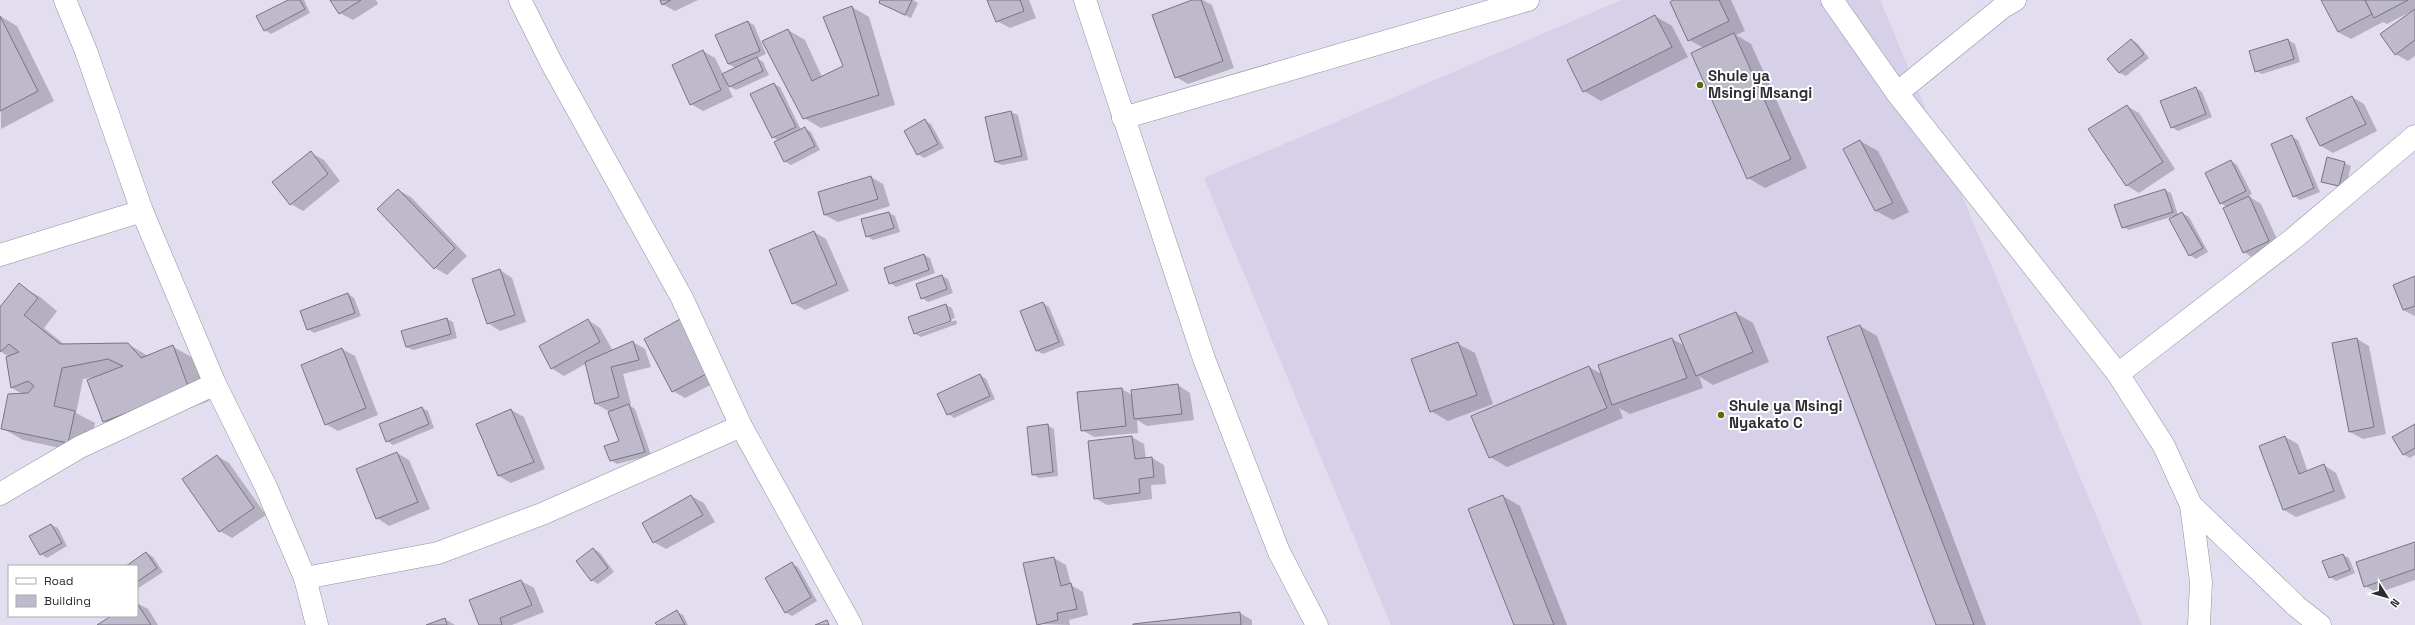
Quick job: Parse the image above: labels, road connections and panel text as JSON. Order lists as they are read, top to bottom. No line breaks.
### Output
{"places":["Shule ya Msingi Msangi","Shule ya Msingi Nyakato C"],"legend":["Road","Building"],"north":"bottom right"}
